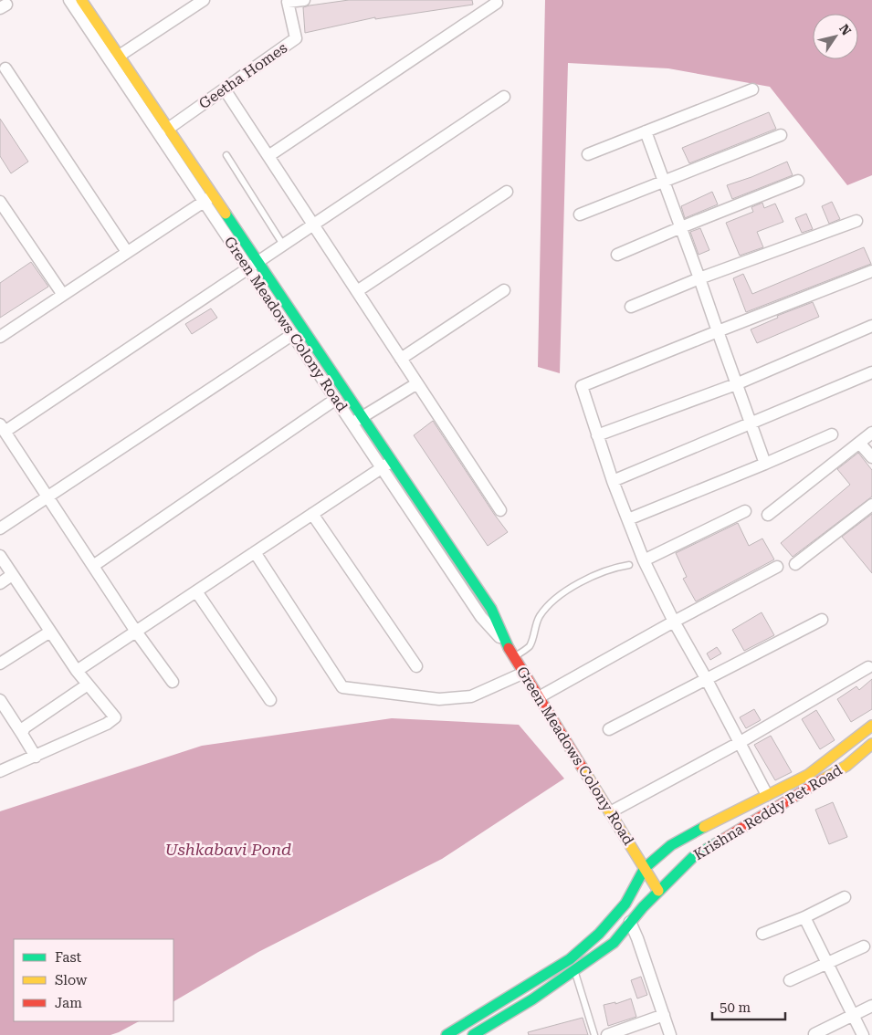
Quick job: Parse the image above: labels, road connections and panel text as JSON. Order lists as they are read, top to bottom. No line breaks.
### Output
{"streets":{"main road":["Green Meadows Colony Road","Krishna Reddy Pet Road"],"street":["Geetha Homes"]},"crossings":[["Geetha Homes","Green Meadows Colony Road"],["Green Meadows Colony Road","Krishna Reddy Pet Road"]],"water":["Ushkabavi Pond"],"legend":["Fast","Slow","Jam"],"scale_bar":"50 m","north":"top right"}
